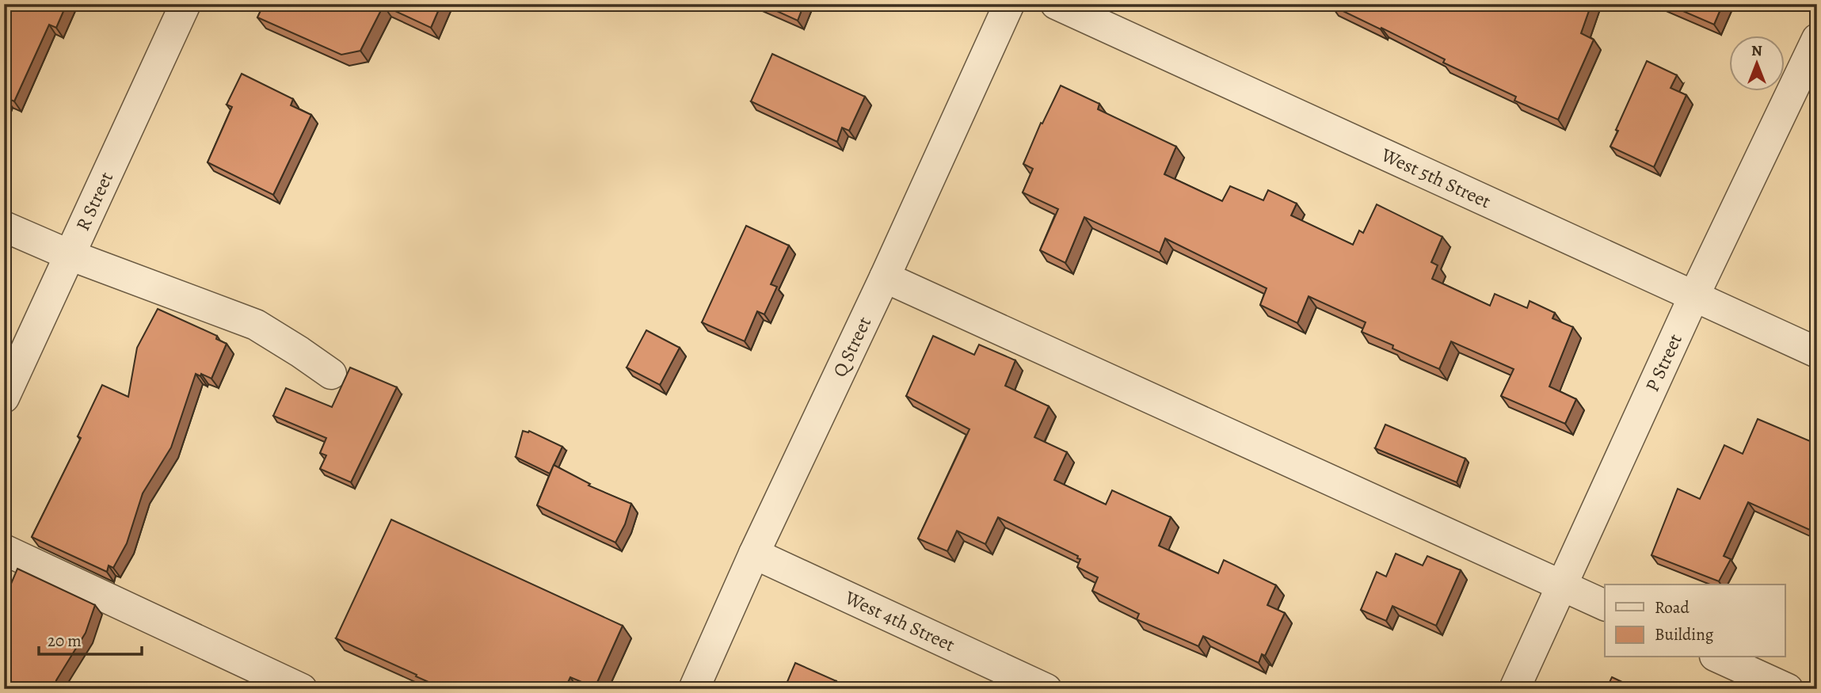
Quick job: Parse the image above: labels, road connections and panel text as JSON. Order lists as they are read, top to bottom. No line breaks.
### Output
{"streets":{"street":["West 5th Street","R Street","Q Street","P Street","West 4th Street"]},"crossings":[["West 5th Street","P Street"],["Q Street","West 4th Street"]],"legend":["Road","Building"],"scale_bar":"20 m","north":"top"}
